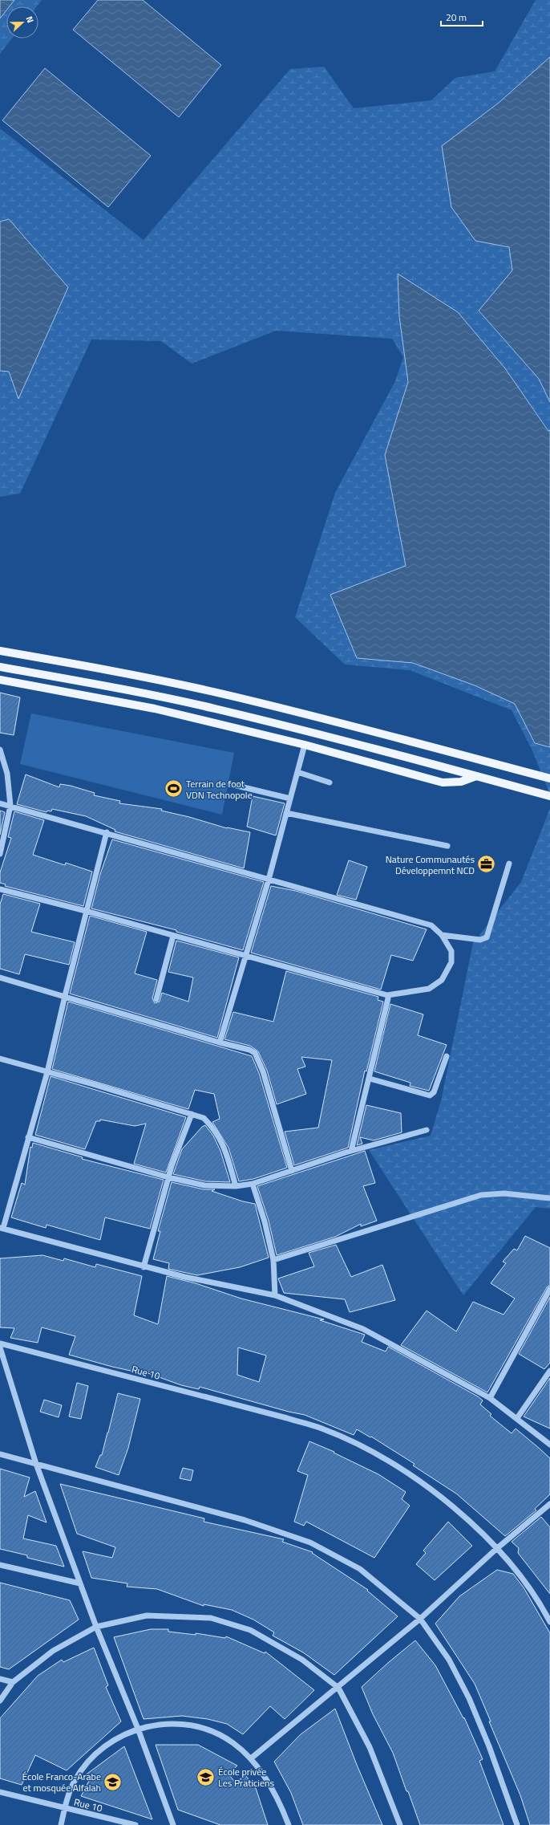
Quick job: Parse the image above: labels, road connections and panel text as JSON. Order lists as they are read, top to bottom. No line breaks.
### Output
{"streets":{"street":["Rue 10"]},"places":{"sports":["Terrain de foot VDN Technopole"],"office":["Nature Communautés Développemnt NCD"],"school or university":["École privée Les Praticiens","École Franco-Arabe et mosquée Alfalah"]},"scale_bar":"20 m","north":"right"}
